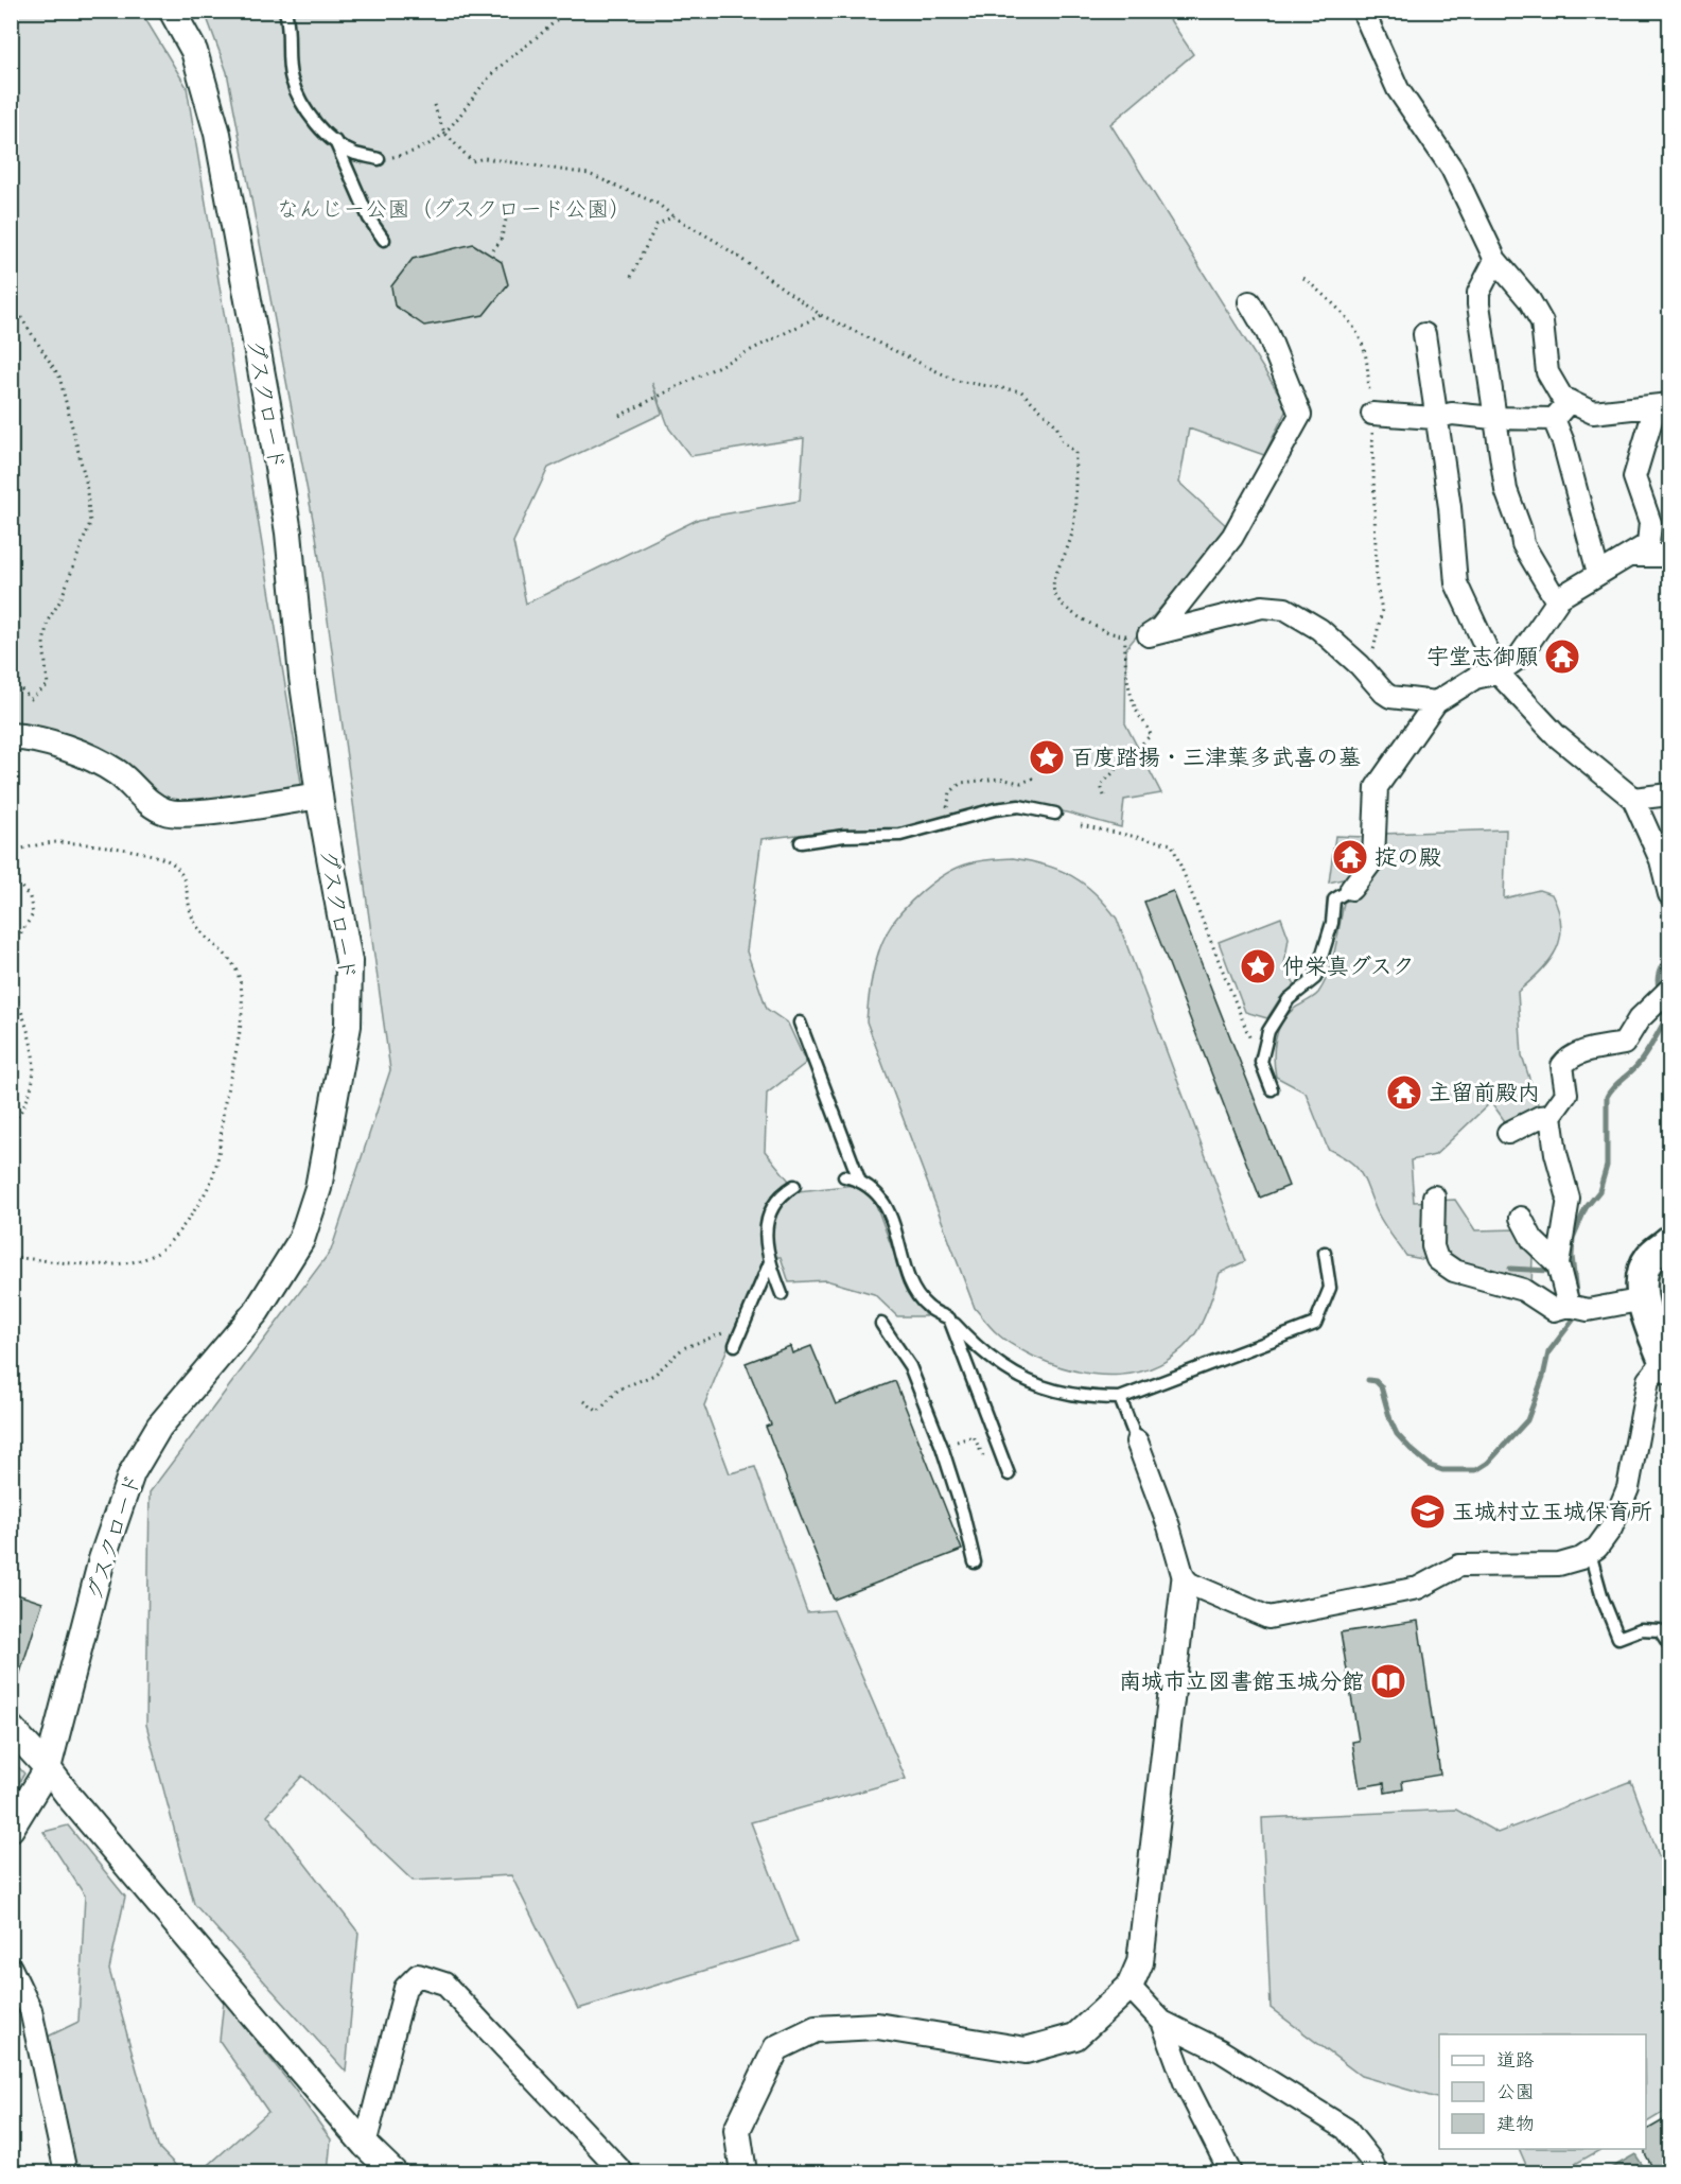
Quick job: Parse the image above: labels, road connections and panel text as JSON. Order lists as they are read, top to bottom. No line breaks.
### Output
{"streets":{"street":["グスクロード"]},"parks":["なんじー公園（グスクロード公園）"],"places":{"temple":["宇堂志御願","掟の殿","主留前殿内"],"place":["百度踏揚・三津葉多武喜の墓","仲栄真グスク"],"school or university":["玉城村立玉城保育所"],"library":["南城市立図書館玉城分館"]},"legend":["道路","公園","建物"]}
